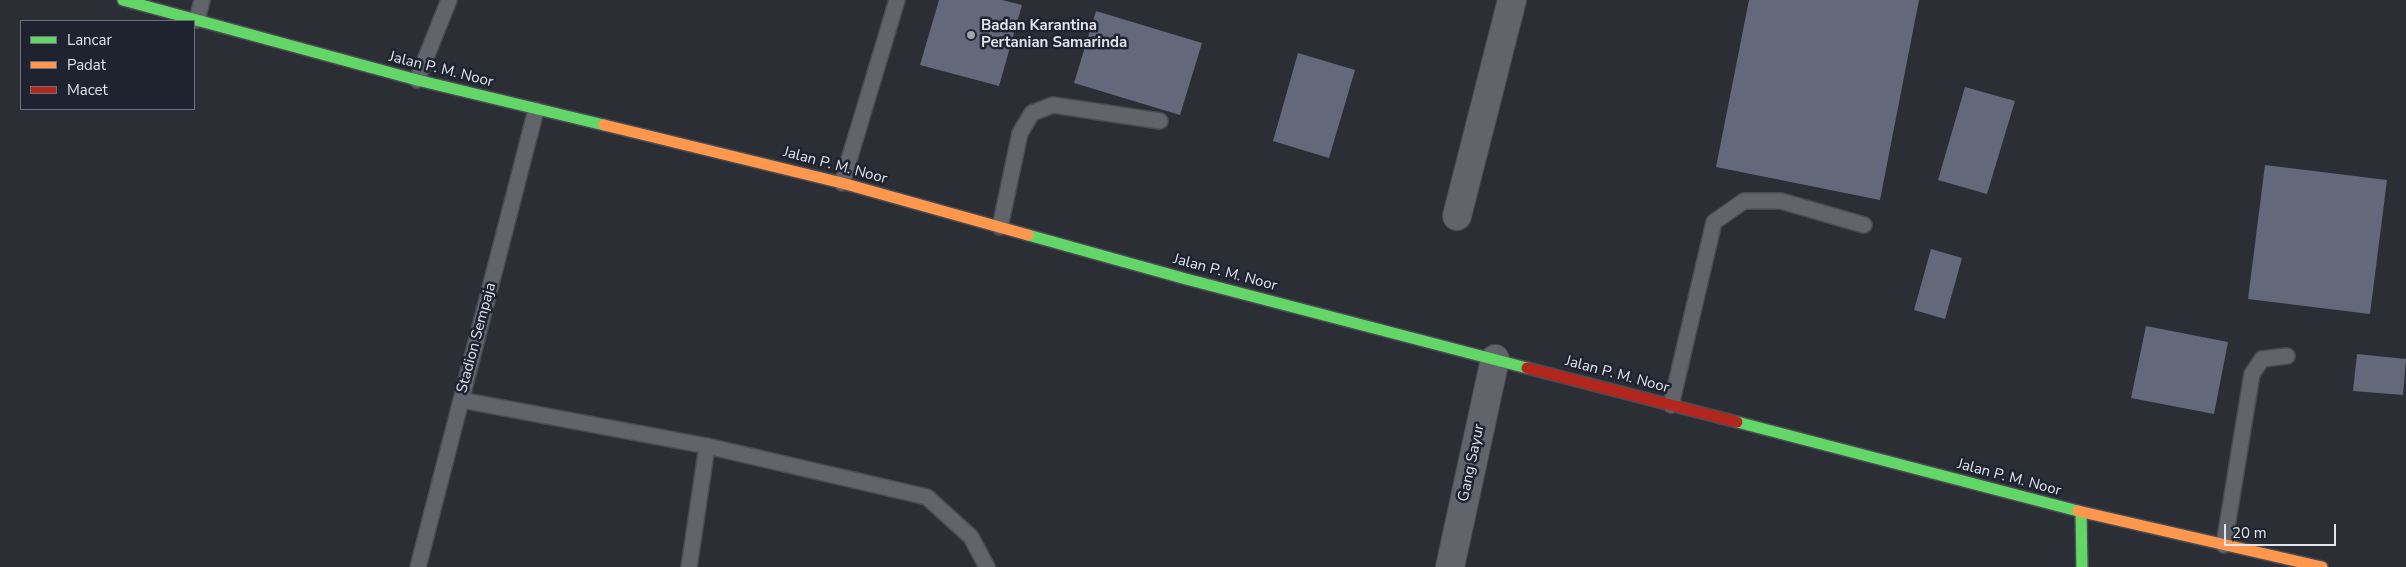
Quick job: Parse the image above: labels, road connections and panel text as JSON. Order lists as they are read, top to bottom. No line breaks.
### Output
{"streets":{"main road":["Jalan P. M. Noor"],"street":["Gang Sayur"],"lane":["Stadion Sempaja"]},"crossings":[["Jalan P. M. Noor","Stadion Sempaja"],["Jalan P. M. Noor","Gang Sayur"]],"places":["Badan Karantina Pertanian Samarinda"],"legend":["Lancar","Padat","Macet"],"scale_bar":"20 m"}
